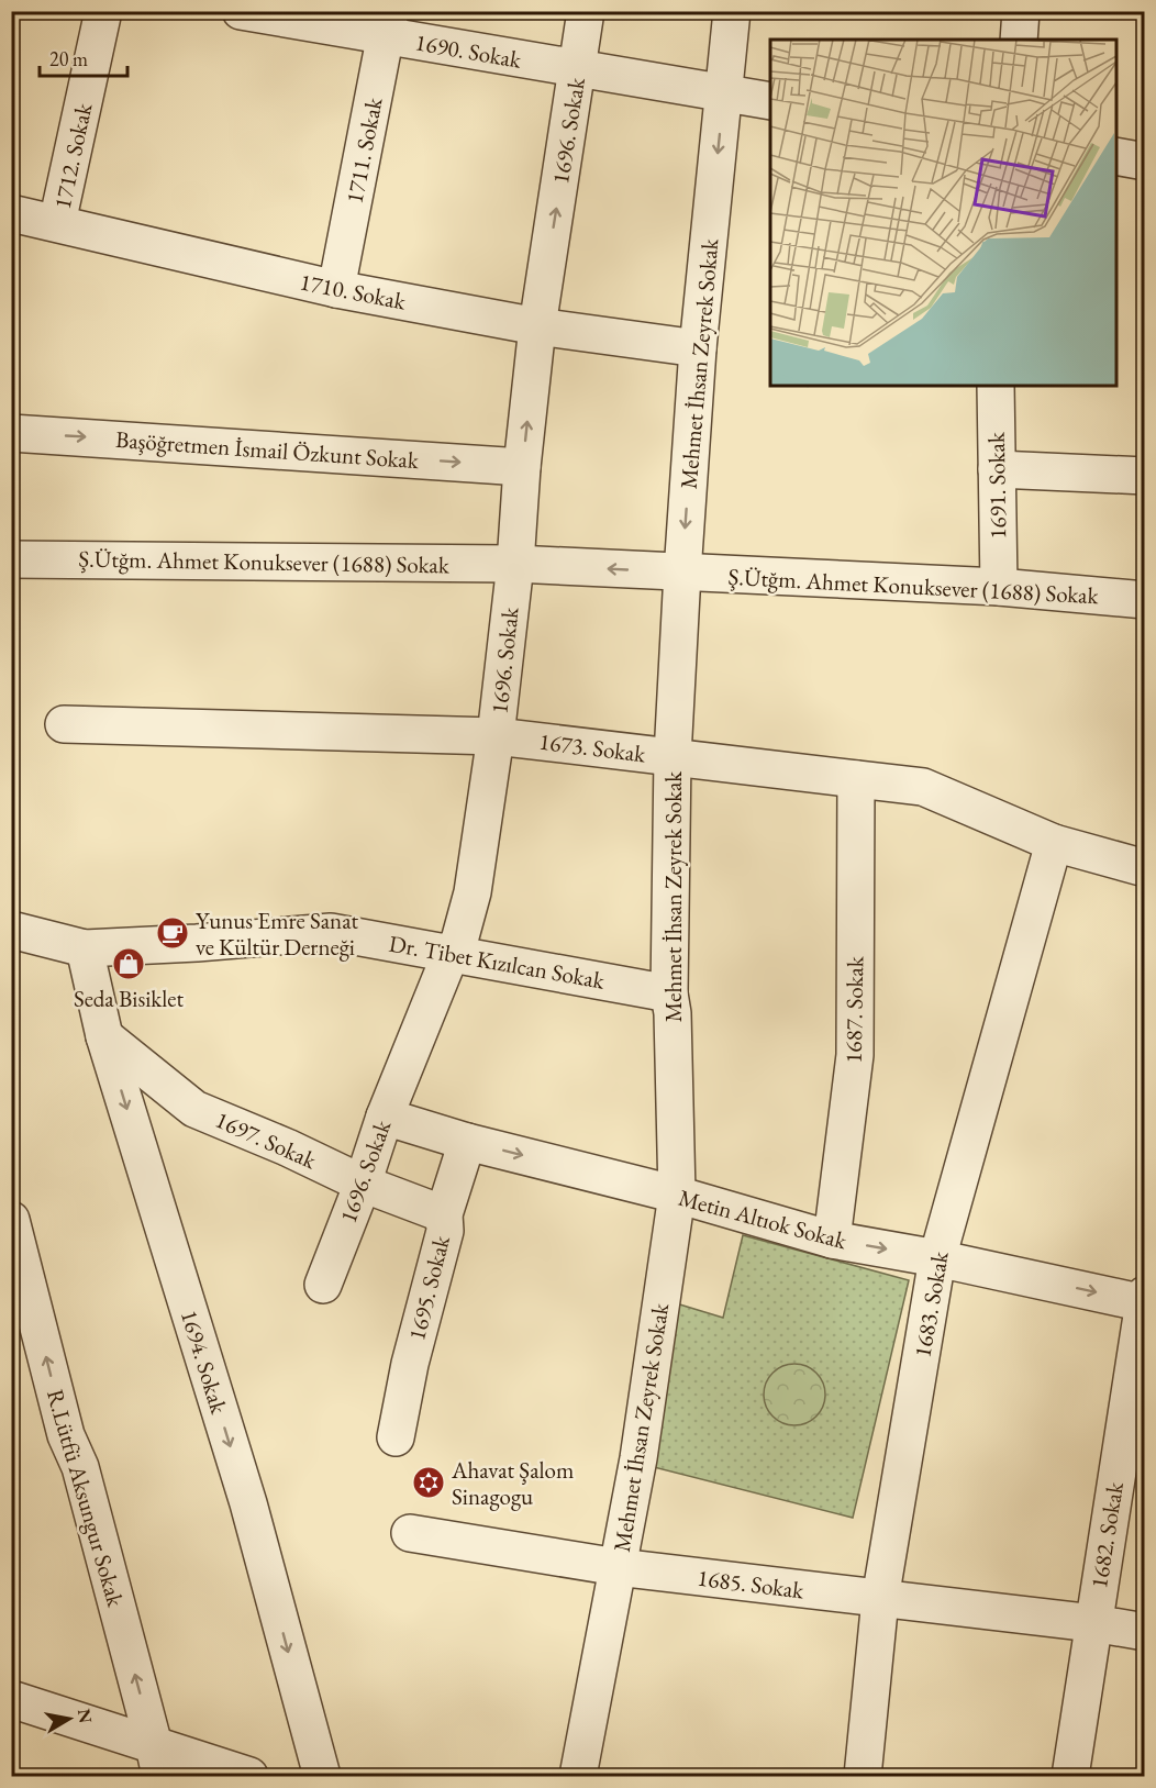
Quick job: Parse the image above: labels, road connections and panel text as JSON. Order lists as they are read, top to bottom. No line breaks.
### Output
{"streets":{"street":["1690. Sokak","1696. Sokak","1711. Sokak","1712. Sokak","1710. Sokak","Mehmet İhsan Zeyrek Sokak","Başöğretmen İsmail Özkunt Sokak","1691. Sokak","Ş.Ütğm. Ahmet Konuksever (1688) Sokak","1673. Sokak","Dr. Tibet Kızılcan Sokak","1687. Sokak","1697. Sokak","Metin Altıok Sokak","1695. Sokak","1683. Sokak","1694. Sokak","R.Lütfü Aksungur Sokak","1682. Sokak","1685. Sokak"]},"crossings":[["1690. Sokak","1696. Sokak"],["1690. Sokak","1711. Sokak"],["1690. Sokak","Mehmet İhsan Zeyrek Sokak"],["1696. Sokak","1710. Sokak"],["1696. Sokak","Başöğretmen İsmail Özkunt Sokak"],["1696. Sokak","Ş.Ütğm. Ahmet Konuksever (1688) Sokak"],["1696. Sokak","1673. Sokak"],["1696. Sokak","Dr. Tibet Kızılcan Sokak"],["1696. Sokak","1697. Sokak"],["1696. Sokak","Metin Altıok Sokak"],["1711. Sokak","1710. Sokak"],["1712. Sokak","1710. Sokak"],["1710. Sokak","Mehmet İhsan Zeyrek Sokak"],["Mehmet İhsan Zeyrek Sokak","Ş.Ütğm. Ahmet Konuksever (1688) Sokak"],["Mehmet İhsan Zeyrek Sokak","1673. Sokak"],["Mehmet İhsan Zeyrek Sokak","Dr. Tibet Kızılcan Sokak"],["Mehmet İhsan Zeyrek Sokak","Metin Altıok Sokak"],["Mehmet İhsan Zeyrek Sokak","1685. Sokak"],["1691. Sokak","Ş.Ütğm. Ahmet Konuksever (1688) Sokak"],["1673. Sokak","1687. Sokak"],["1673. Sokak","1683. Sokak"],["Dr. Tibet Kızılcan Sokak","1694. Sokak"],["1687. Sokak","Metin Altıok Sokak"],["1697. Sokak","1695. Sokak"],["1697. Sokak","1694. Sokak"],["Metin Altıok Sokak","1695. Sokak"],["Metin Altıok Sokak","1683. Sokak"],["Metin Altıok Sokak","1682. Sokak"],["1683. Sokak","1685. Sokak"],["1682. Sokak","1685. Sokak"]],"one_way":["Başöğretmen İsmail Özkunt Sokak","Metin Altıok Sokak","1694. Sokak","R.Lütfü Aksungur Sokak"],"places":{"cafe":["Yunus Emre Sanat ve Kültür Derneği"],"shop":["Seda Bisiklet"],"synagogue":["Ahavat Şalom Sinagogu"]},"scale_bar":"20 m","north":"right"}
